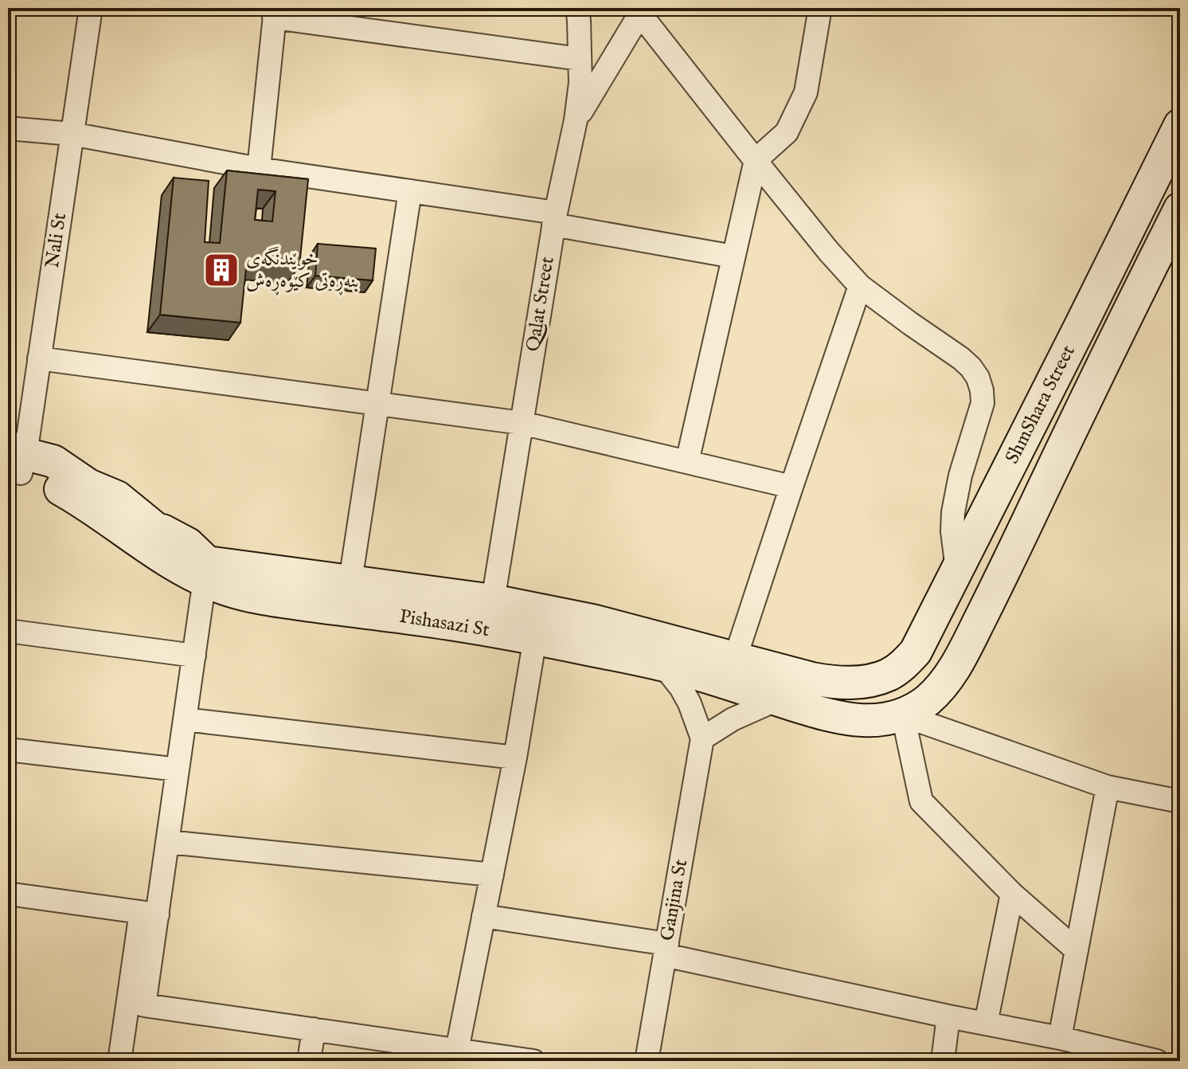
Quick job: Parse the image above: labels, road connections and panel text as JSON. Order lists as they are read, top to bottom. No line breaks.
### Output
{"streets":{"main road":["ShmShara Street","Pishasazi St"],"street":["Nali St","Qalat Street","Ganjina St"]},"crossings":[["Nali St","Pishasazi St"],["Qalat Street","Pishasazi St"],["ShmShara Street","Pishasazi St"],["Pishasazi St","Ganjina St"]],"places":{"building":["خوێندنگەی بنەڕەتی کێوەڕەش"]}}
